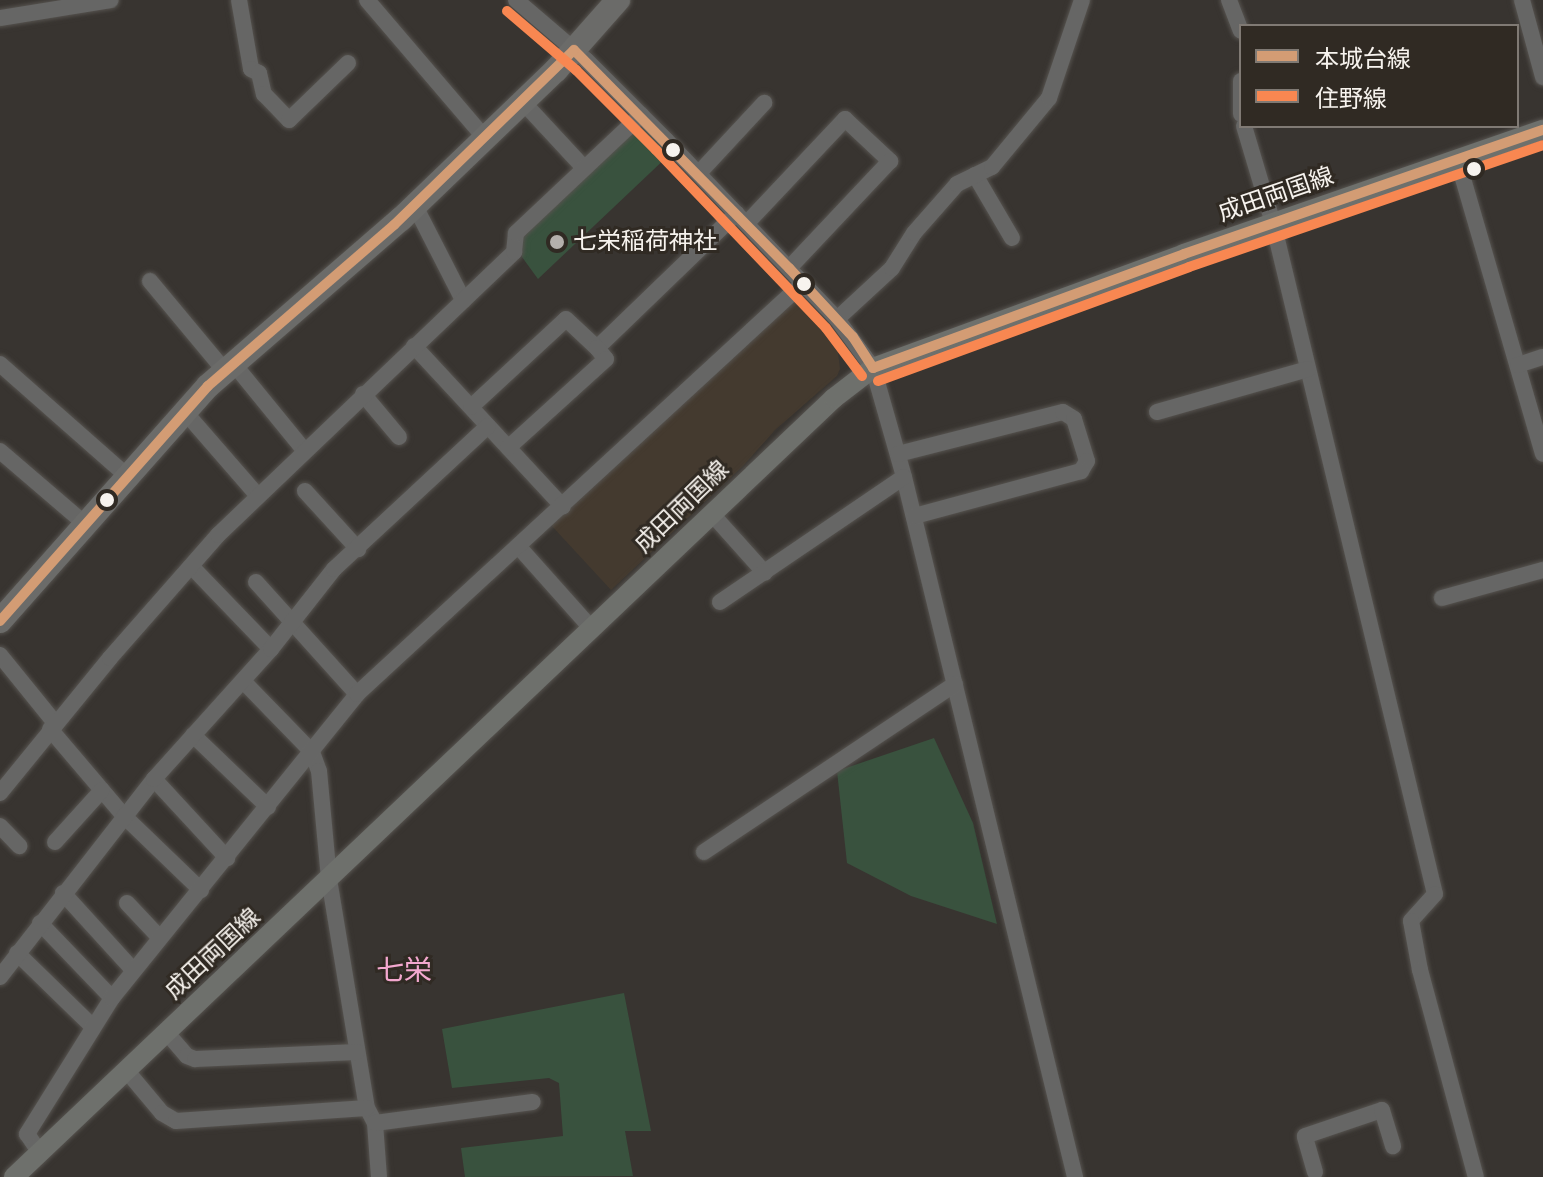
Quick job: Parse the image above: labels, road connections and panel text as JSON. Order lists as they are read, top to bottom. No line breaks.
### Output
{"streets":{"main road":["成田両国線"]},"districts":["七栄"],"places":["七栄稲荷神社"],"lines":["transit line 住野線","transit line 本城台線"],"legend":["本城台線","住野線"]}
